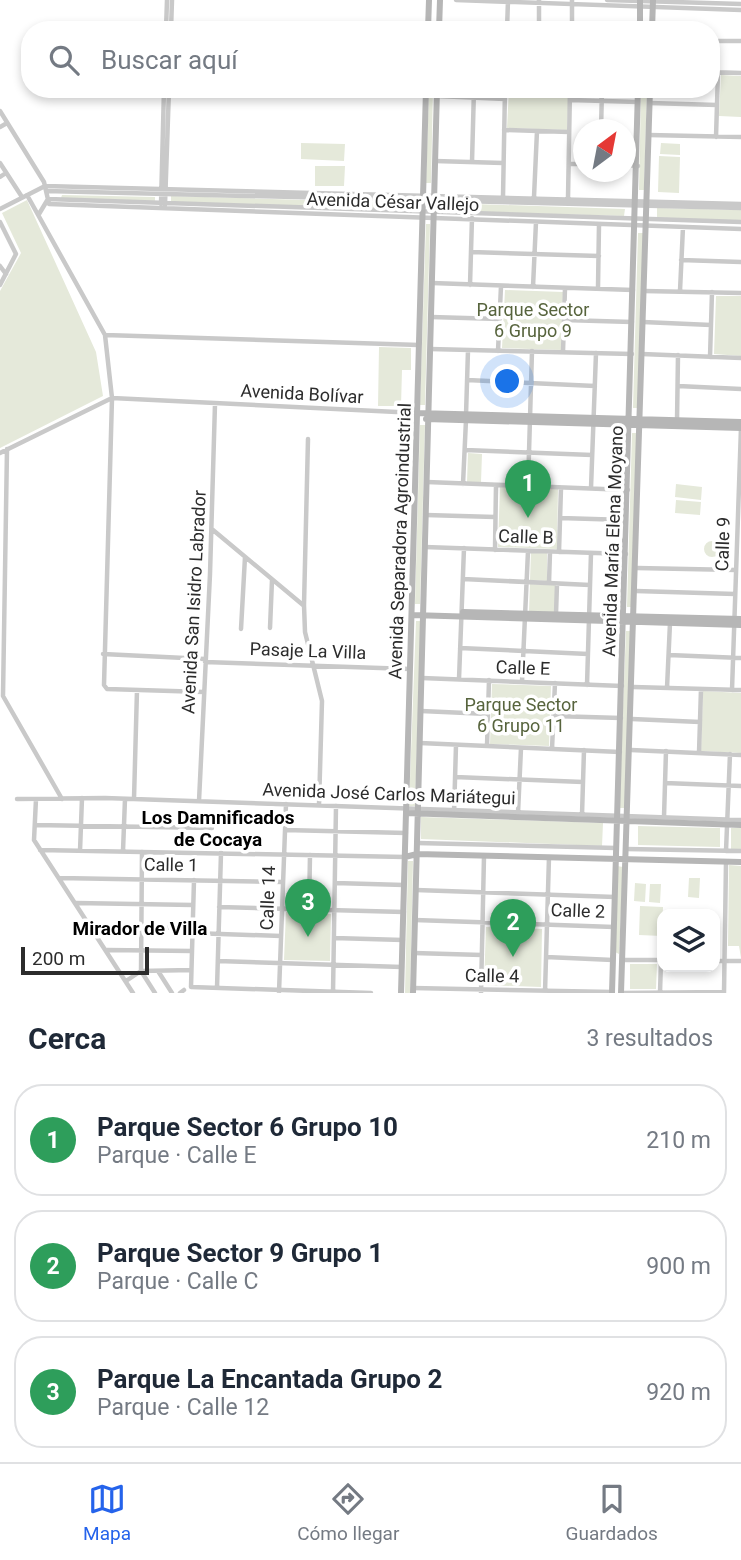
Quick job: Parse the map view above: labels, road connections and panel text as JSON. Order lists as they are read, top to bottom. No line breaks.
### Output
{"streets":{"street":["Avenida César Vallejo","Avenida Bolívar","Calle B","Avenida Separadora Agroindustrial","Avenida María Elena Moyano","Calle 9","Avenida San Isidro Labrador","Pasaje La Villa","Calle E","Avenida José Carlos Mariátegui","Calle 1","Calle 14","Calle 2","Calle 4"]},"crossings":[["Avenida César Vallejo","Avenida Separadora Agroindustrial"],["Avenida César Vallejo","Avenida María Elena Moyano"],["Avenida Bolívar","Avenida Separadora Agroindustrial"],["Avenida Bolívar","Avenida María Elena Moyano"],["Avenida Bolívar","Calle 9"],["Avenida Bolívar","Avenida San Isidro Labrador"],["Calle B","Avenida Separadora Agroindustrial"],["Calle B","Avenida María Elena Moyano"],["Avenida Separadora Agroindustrial","Pasaje La Villa"],["Avenida Separadora Agroindustrial","Calle E"],["Avenida Separadora Agroindustrial","Avenida José Carlos Mariátegui"],["Avenida Separadora Agroindustrial","Calle 2"],["Avenida Separadora Agroindustrial","Calle 4"],["Avenida María Elena Moyano","Calle E"],["Avenida María Elena Moyano","Avenida José Carlos Mariátegui"],["Avenida María Elena Moyano","Calle 2"],["Avenida María Elena Moyano","Calle 4"],["Avenida San Isidro Labrador","Pasaje La Villa"],["Avenida San Isidro Labrador","Avenida José Carlos Mariátegui"],["Avenida José Carlos Mariátegui","Calle 14"],["Calle 1","Calle 14"]],"districts":["Los Damnificados de Cocaya","Mirador de Villa"],"parks":["Parque Sector 6 Grupo 9","Parque Sector 6 Grupo 11"],"scale_bar":"200 m","north":"top right","page":{"search":"Buscar aquí","pins":["1","3","2"],"scale":"200 m","heading":["Cerca","3 resultados"],"list":[{"mark":"1","name":"Parque Sector 6 Grupo 10","note":"Parque · Calle E","value":"210 m"},{"mark":"2","name":"Parque Sector 9 Grupo 1","note":"Parque · Calle C","value":"900 m"},{"mark":"3","name":"Parque La Encantada Grupo 2","note":"Parque · Calle 12","value":"920 m"}],"nav":["Mapa","Cómo llegar","Guardados"]}}
